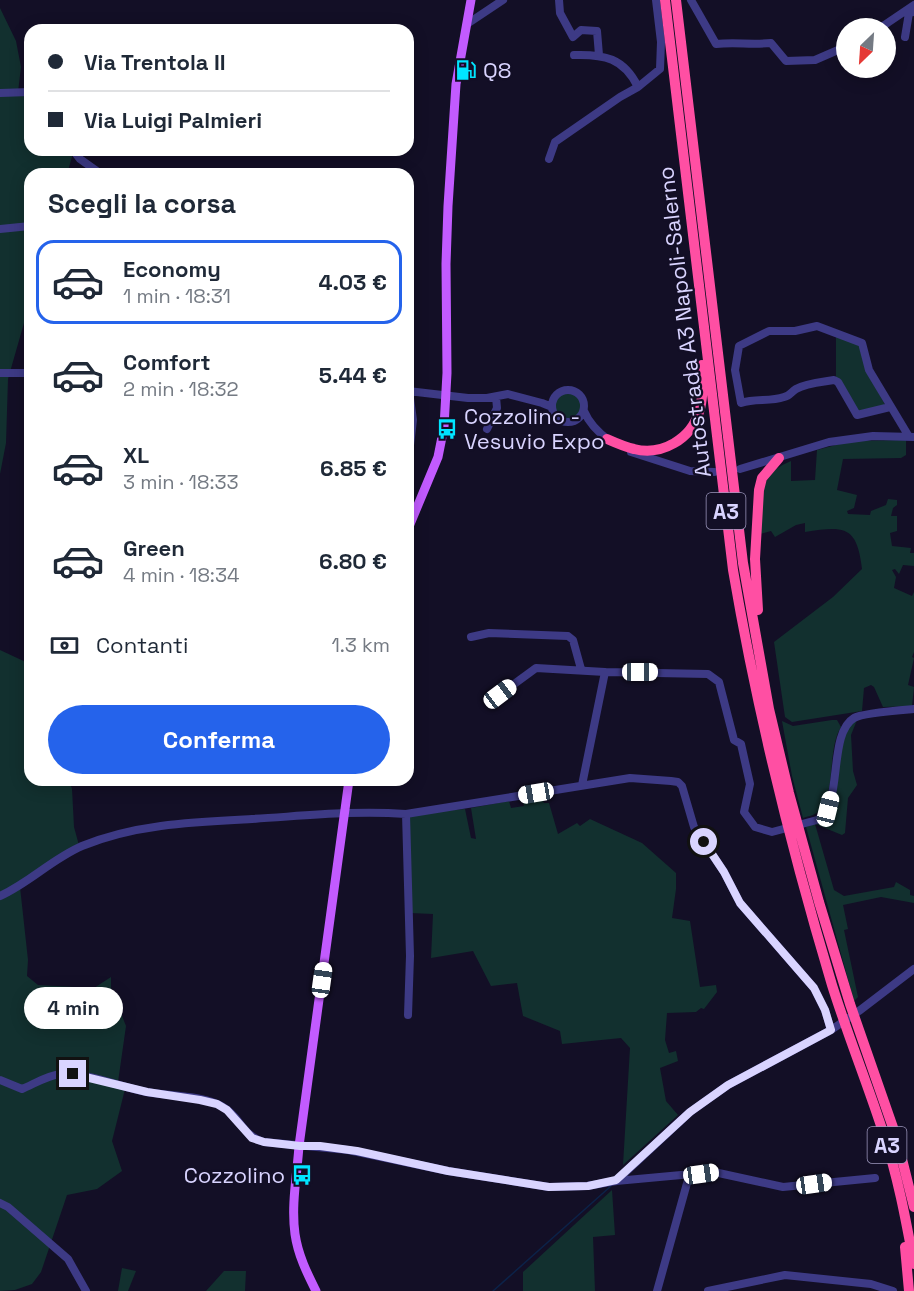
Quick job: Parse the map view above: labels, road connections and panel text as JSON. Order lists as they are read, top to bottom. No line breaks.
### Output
{"streets":{"highway":["Autostrada A3 Napoli-Salerno","A3"]},"places":{"fuel station":["Q8"],"bus stop":["Cozzolino - Vesuvio Expo","Cozzolino"]},"north":"bottom left","page":{"banner":["Via Trentola II","Via Luigi Palmieri"],"heading":"Scegli la corsa","list":[{"name":"Economy","note":"1 min · 18:31","value":"4.03 €"},{"name":"Comfort","note":"2 min · 18:32","value":"5.44 €"},{"name":"XL","note":"3 min · 18:33","value":"6.85 €"},{"name":"Green","note":"4 min · 18:34","value":"6.80 €"}],"pay":["Contanti","1.3 km"],"buttons":"Conferma","bubble":"4 min"}}
